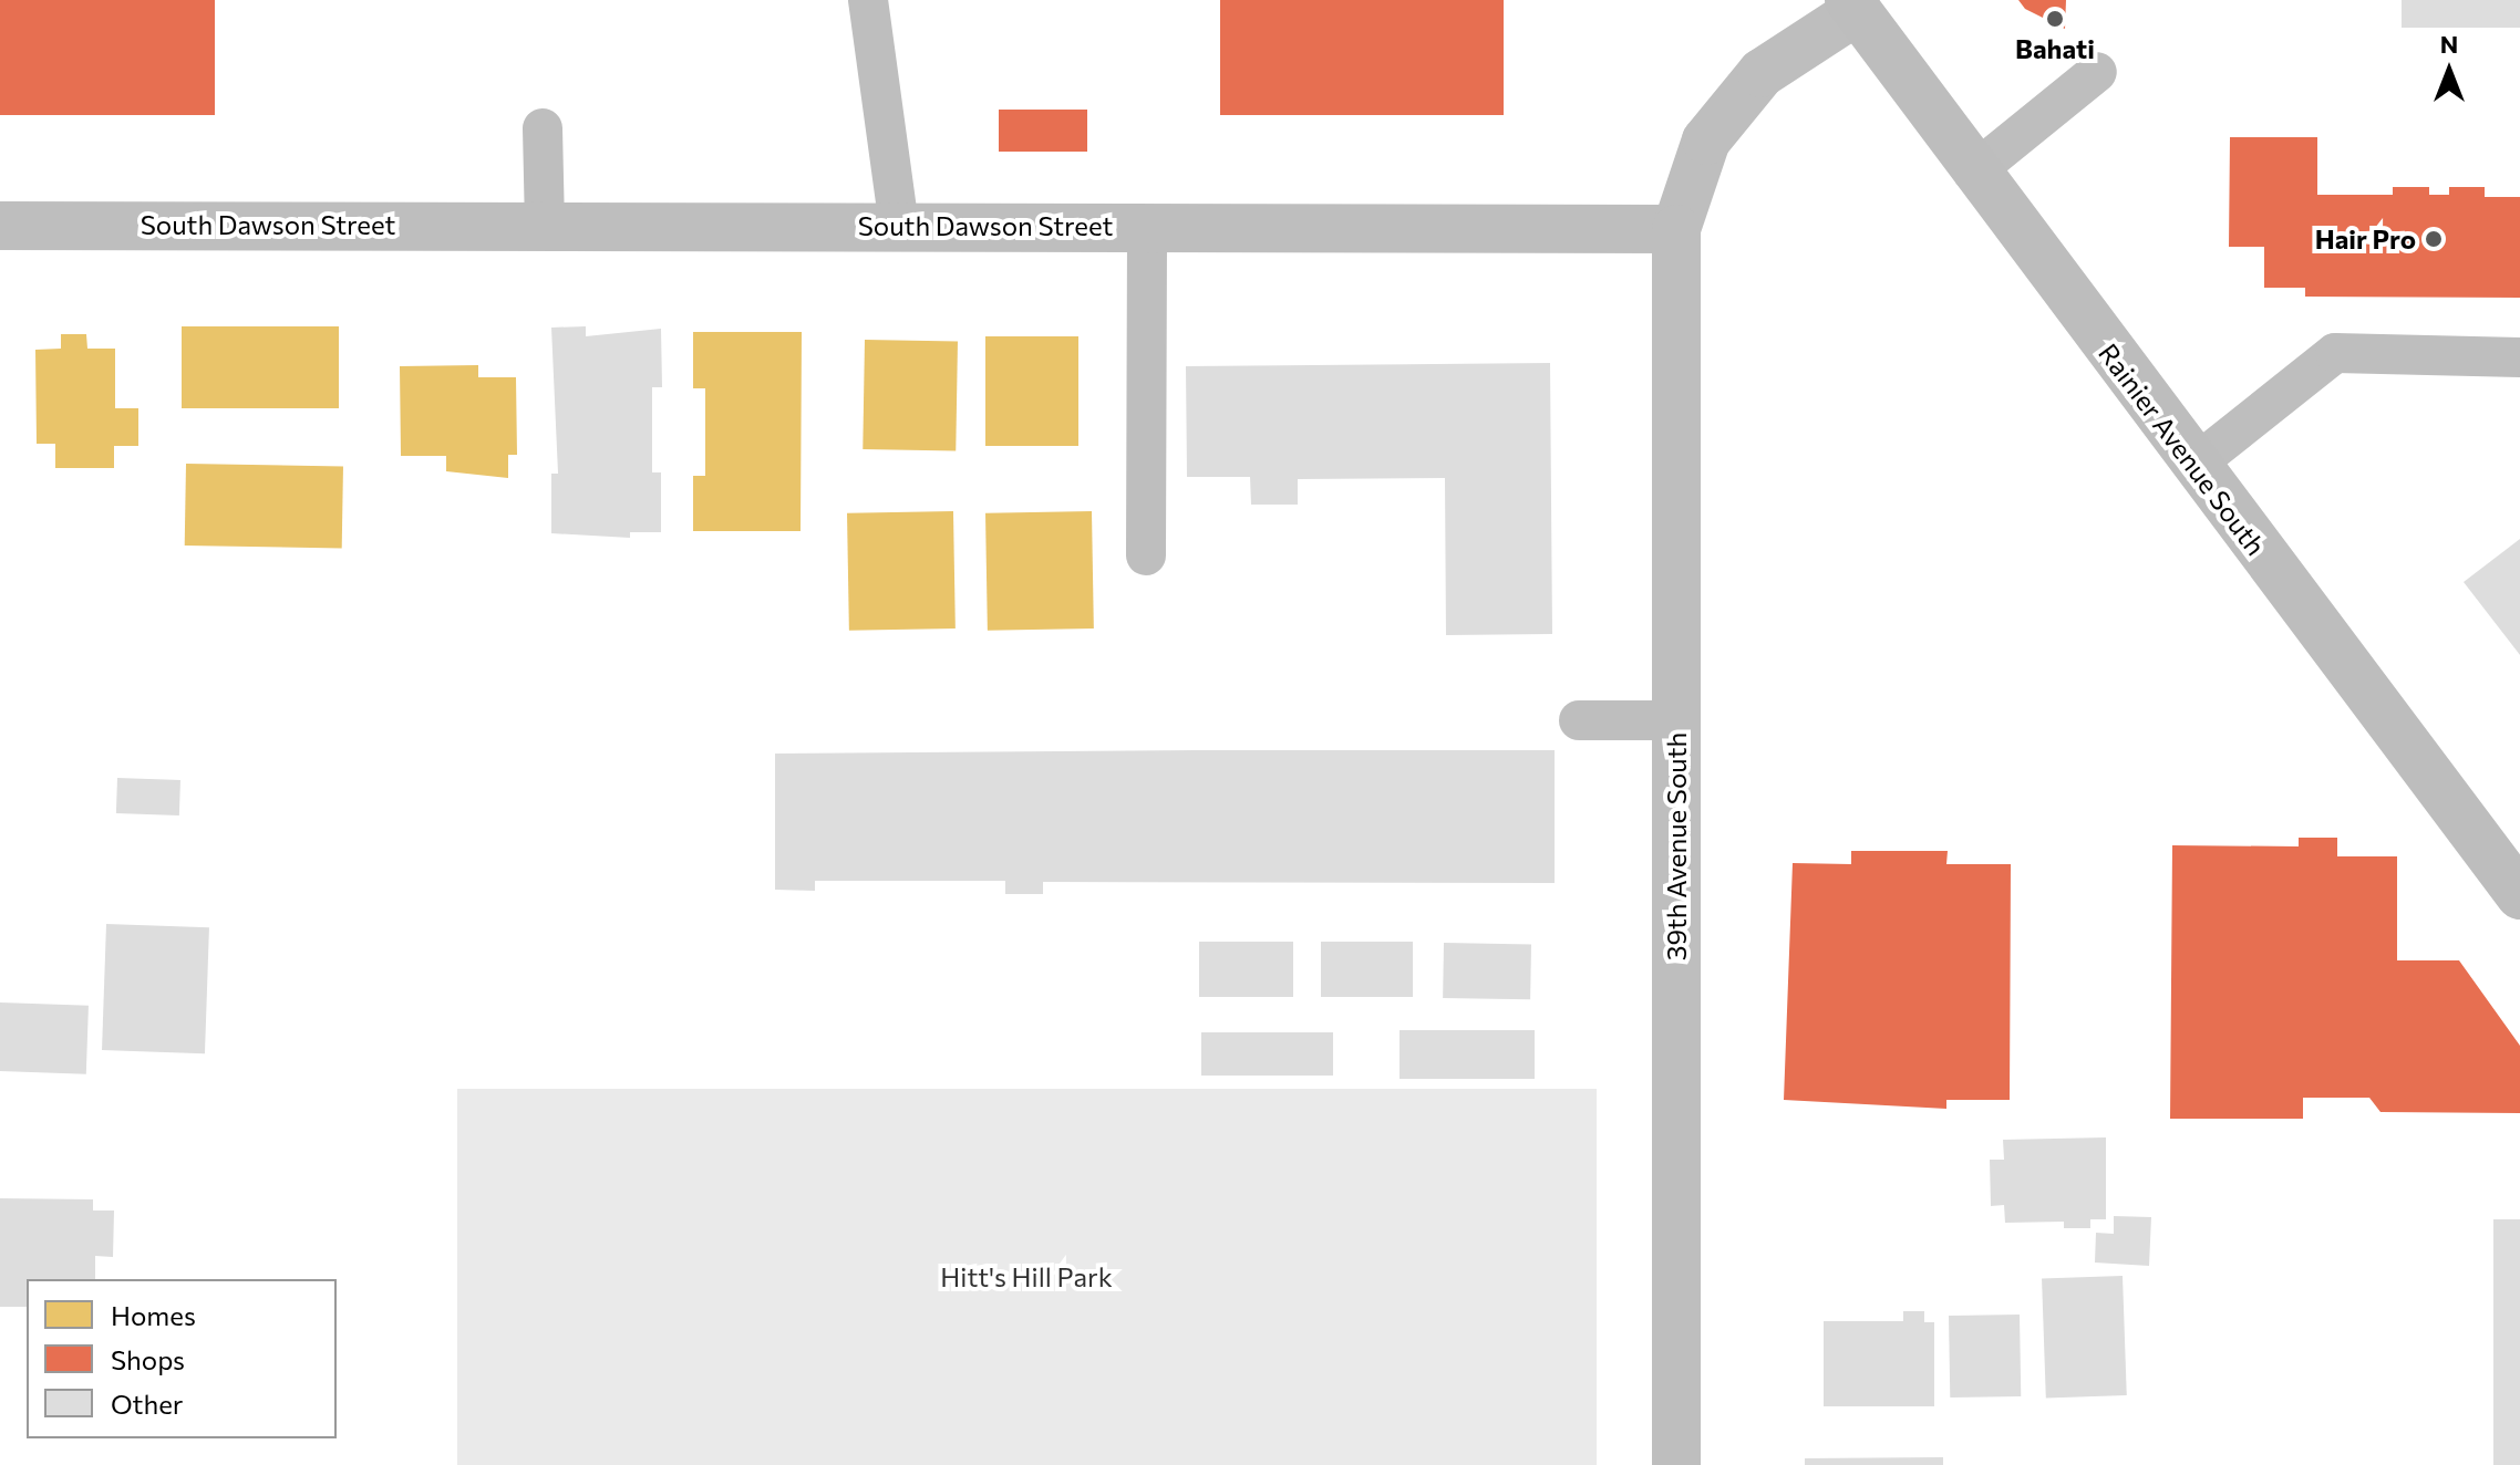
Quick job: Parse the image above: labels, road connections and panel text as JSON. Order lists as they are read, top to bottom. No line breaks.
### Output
{"streets":{"main road":["Rainier Avenue South"],"street":["South Dawson Street","39th Avenue South"]},"crossings":[["South Dawson Street","39th Avenue South"]],"parks":["Hitt's Hill Park"],"places":["Bahati","Hair Pro"],"legend":["Homes","Shops","Other"],"north":"top"}
